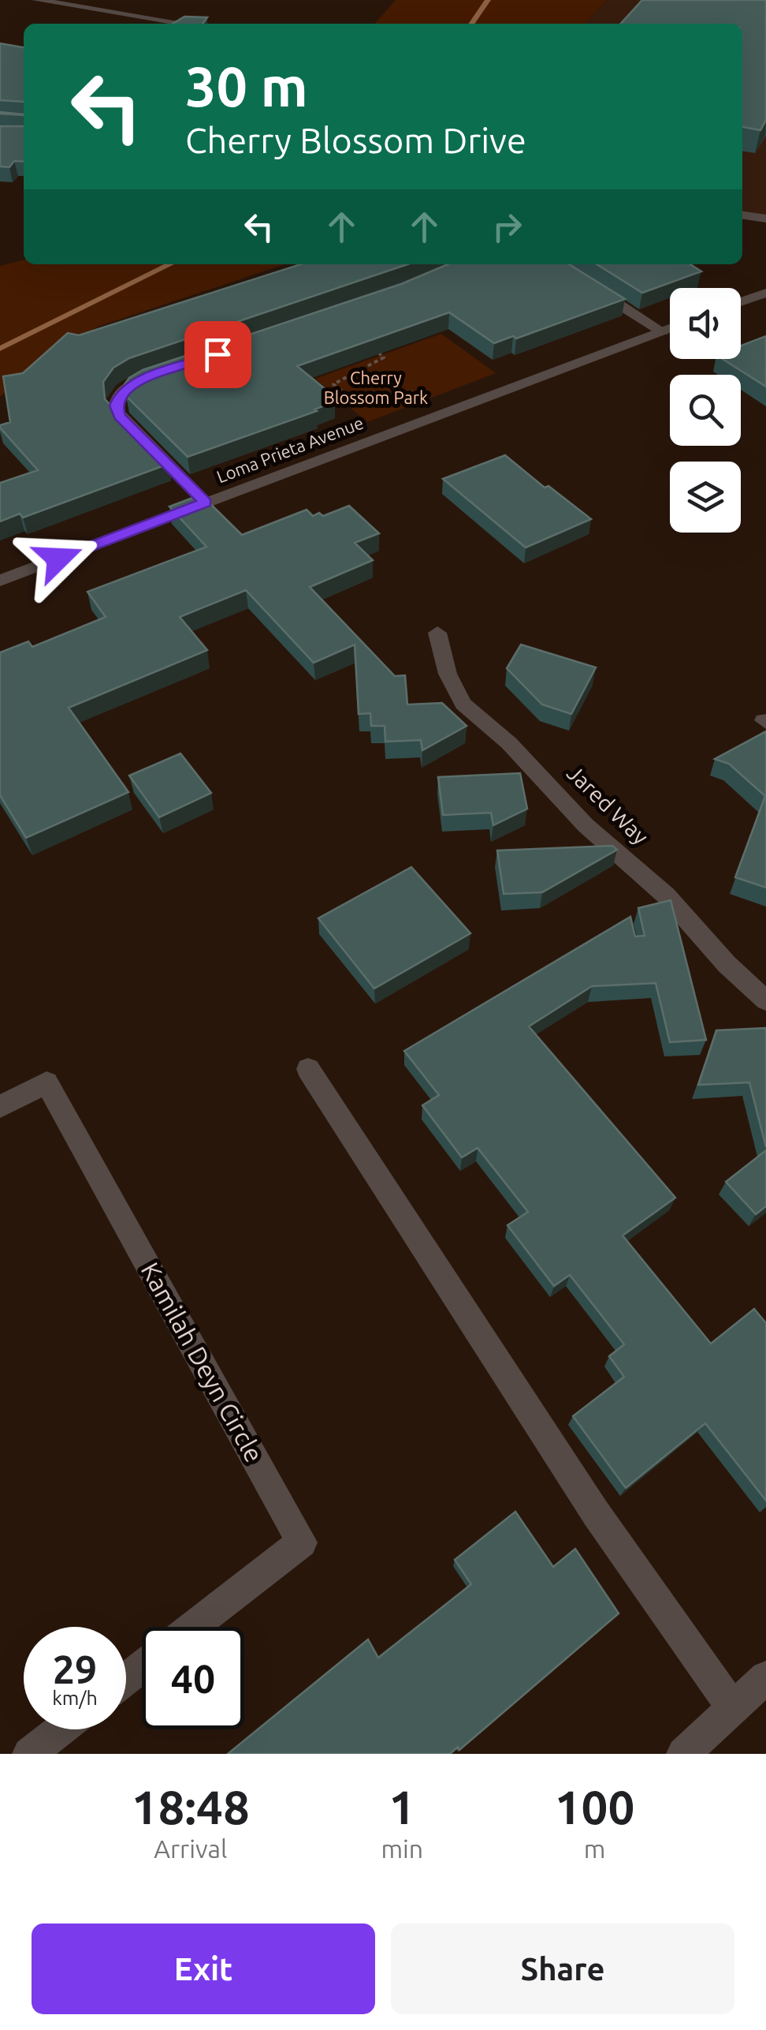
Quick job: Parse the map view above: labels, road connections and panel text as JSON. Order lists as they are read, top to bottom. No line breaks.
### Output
{"streets":{"street":["Loma Prieta Avenue","Jared Way","Kamilah Deyn Circle"]},"parks":["Cherry Blossom Park"],"page":{"turn":["30 m","Cherry Blossom Drive"],"speed":"29 km/h","limit":"40","eta":["18:48","Arrival","1","min","100","m"],"buttons":["Exit","Share"]}}
